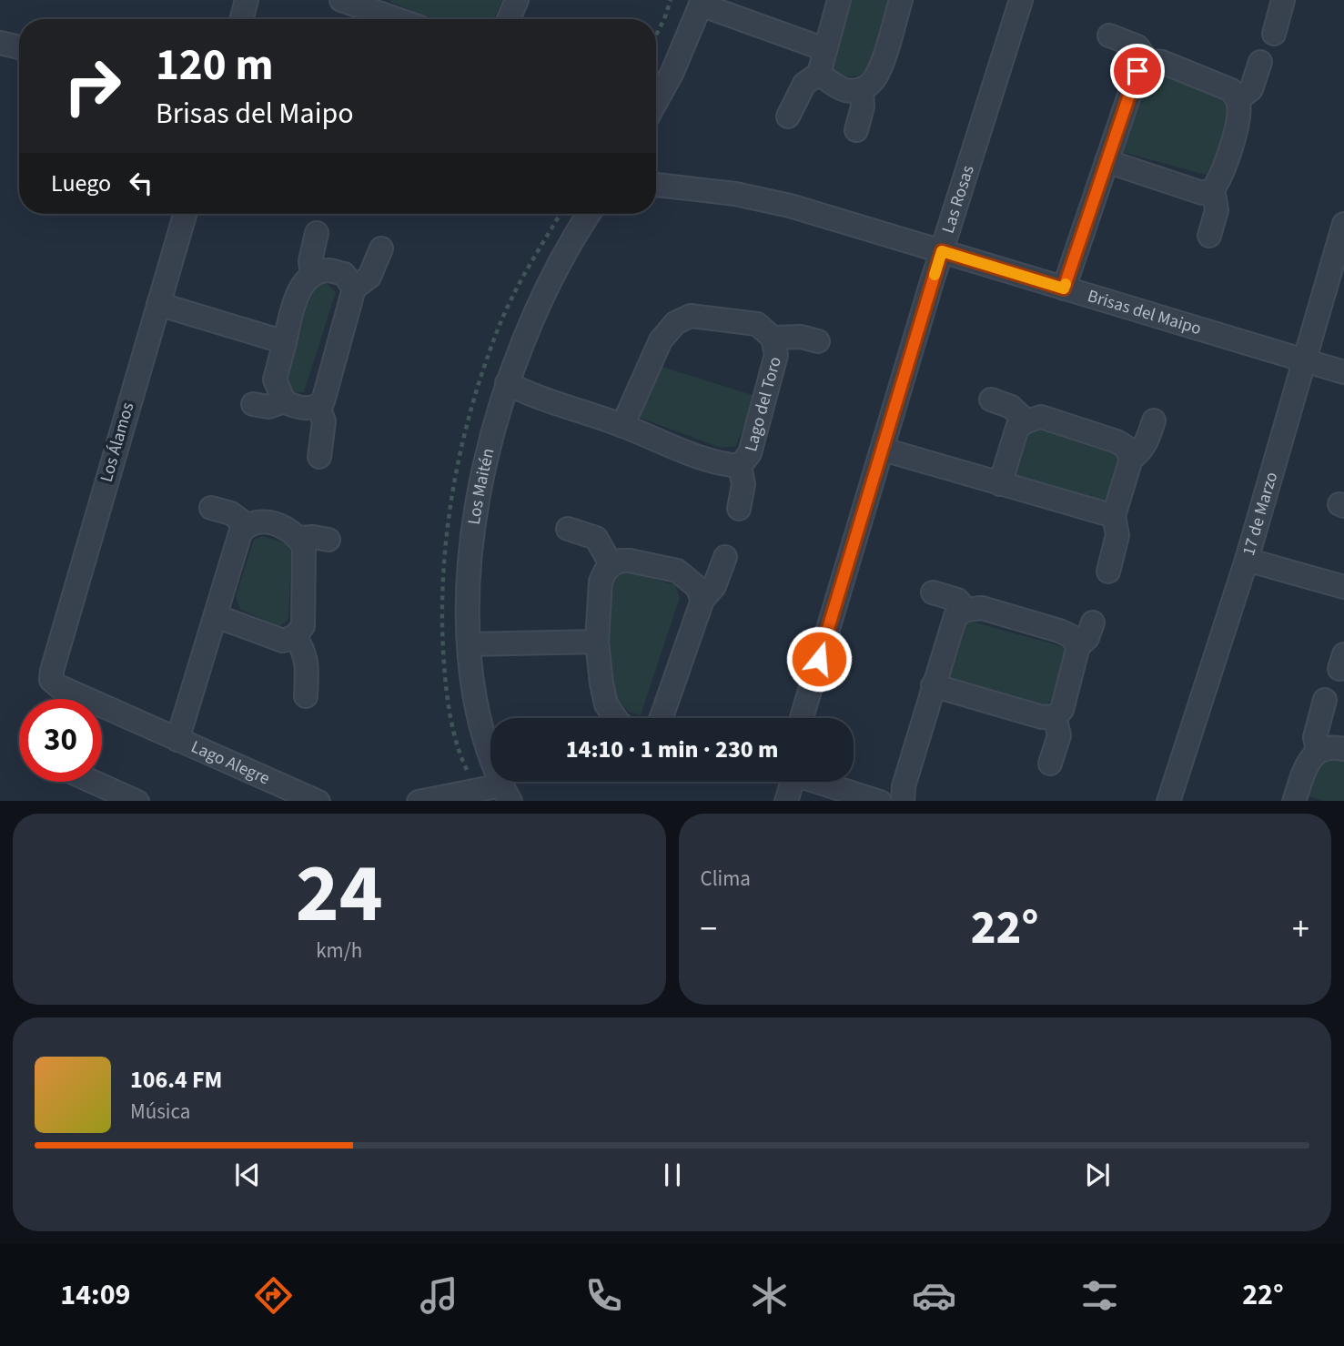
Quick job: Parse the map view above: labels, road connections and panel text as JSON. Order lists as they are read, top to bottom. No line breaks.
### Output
{"streets":{"street":["Las Rosas","Brisas del Maipo","Lago del Toro","Los Álamos","Los Maitén","17 de Marzo","Lago Alegre"]},"crossings":[["Las Rosas","Brisas del Maipo"],["Brisas del Maipo","17 de Marzo"],["Lago del Toro","Los Maitén"],["Los Álamos","Lago Alegre"]],"page":{"turn":["120 m","Brisas del Maipo"],"then":"Luego","limit":"30","trip":"14:10 · 1 min · 230 m","tile":[["24","km/h"],"Clima"],"heat":["−","22°","+"],"song":["106.4 FM","Música"],"tabs":["14:09","22°"]}}
